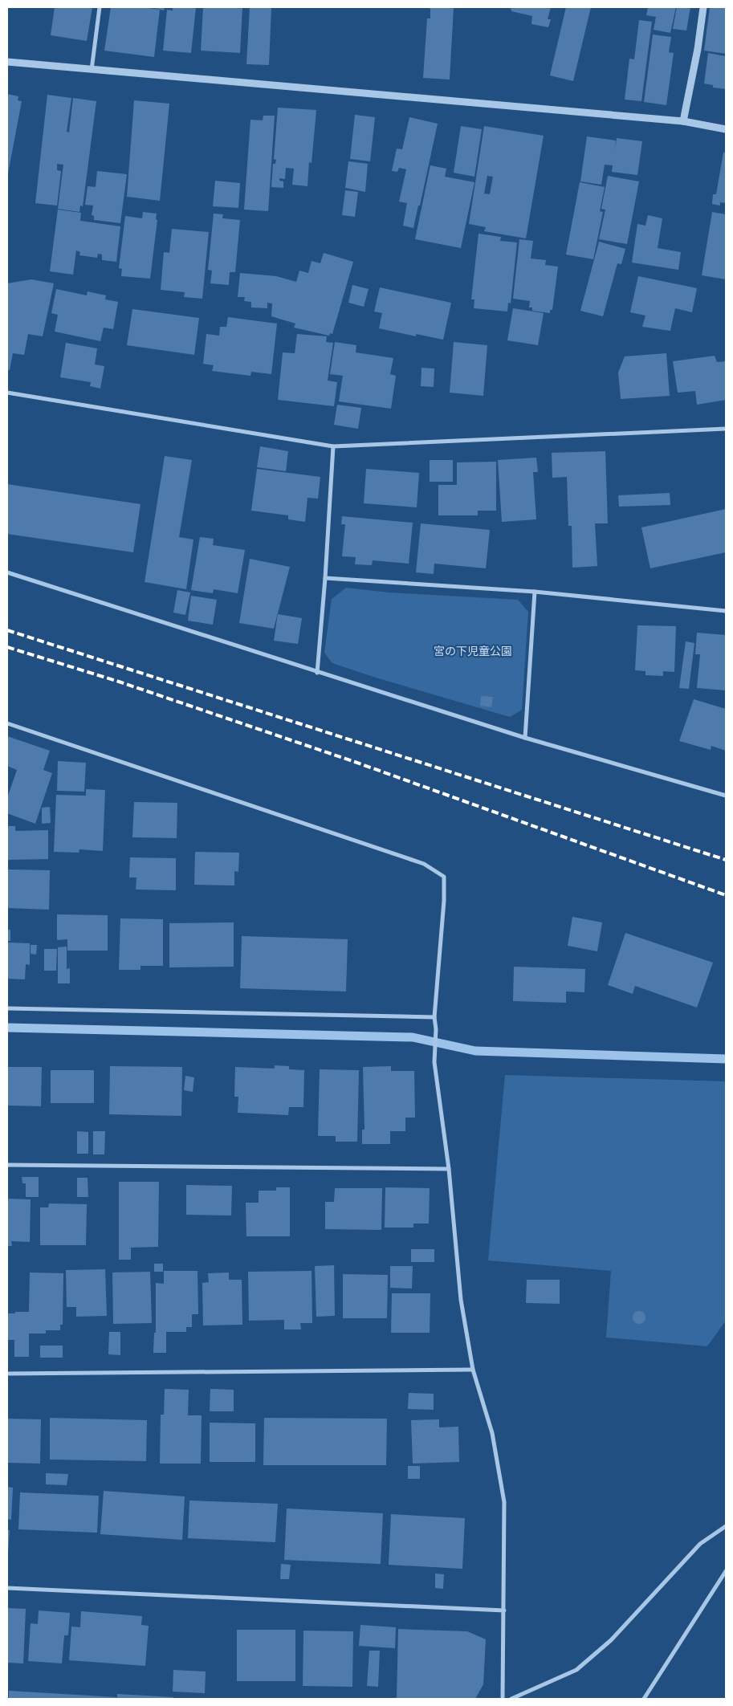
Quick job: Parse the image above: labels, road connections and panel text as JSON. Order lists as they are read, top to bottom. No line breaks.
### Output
{"parks":["宮の下児童公園"]}
